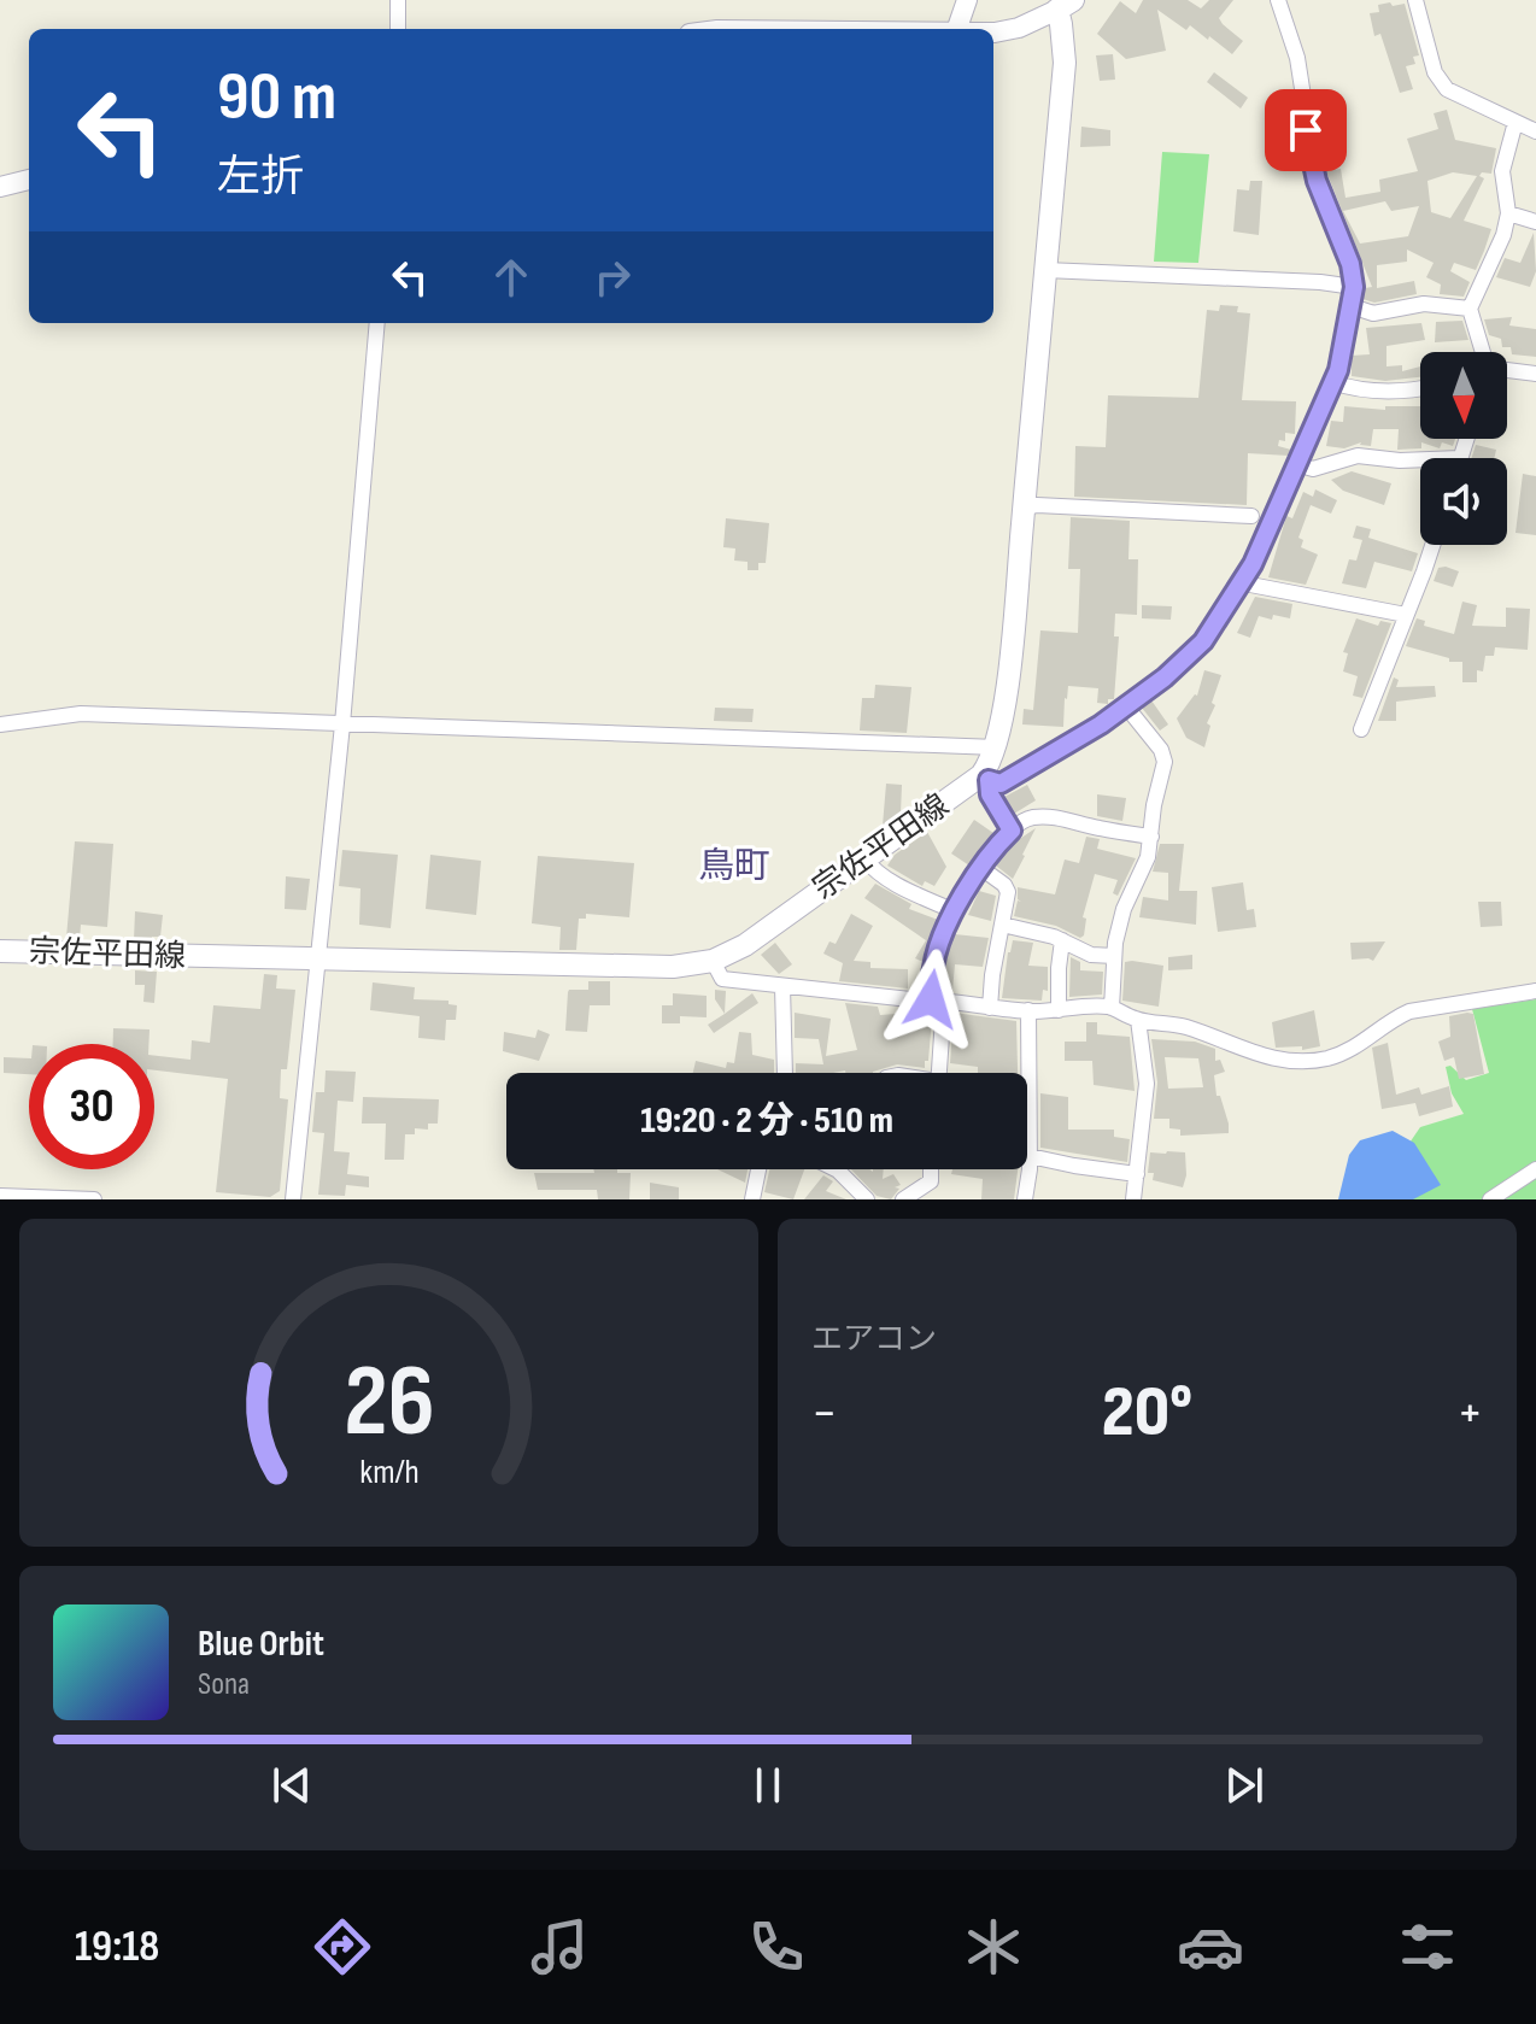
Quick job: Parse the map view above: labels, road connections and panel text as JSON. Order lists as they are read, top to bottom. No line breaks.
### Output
{"streets":{"main road":["宗佐平田線"]},"districts":["鳥町"],"north":"bottom","page":{"turn":["90 m","左折"],"limit":"30","trip":"19:20 · 2 分 · 510 m","tile":"エアコン","heat":["−","20°","+"],"song":["Blue Orbit","Sona"],"tabs":"19:18","gauge":["26","km/h"]}}
